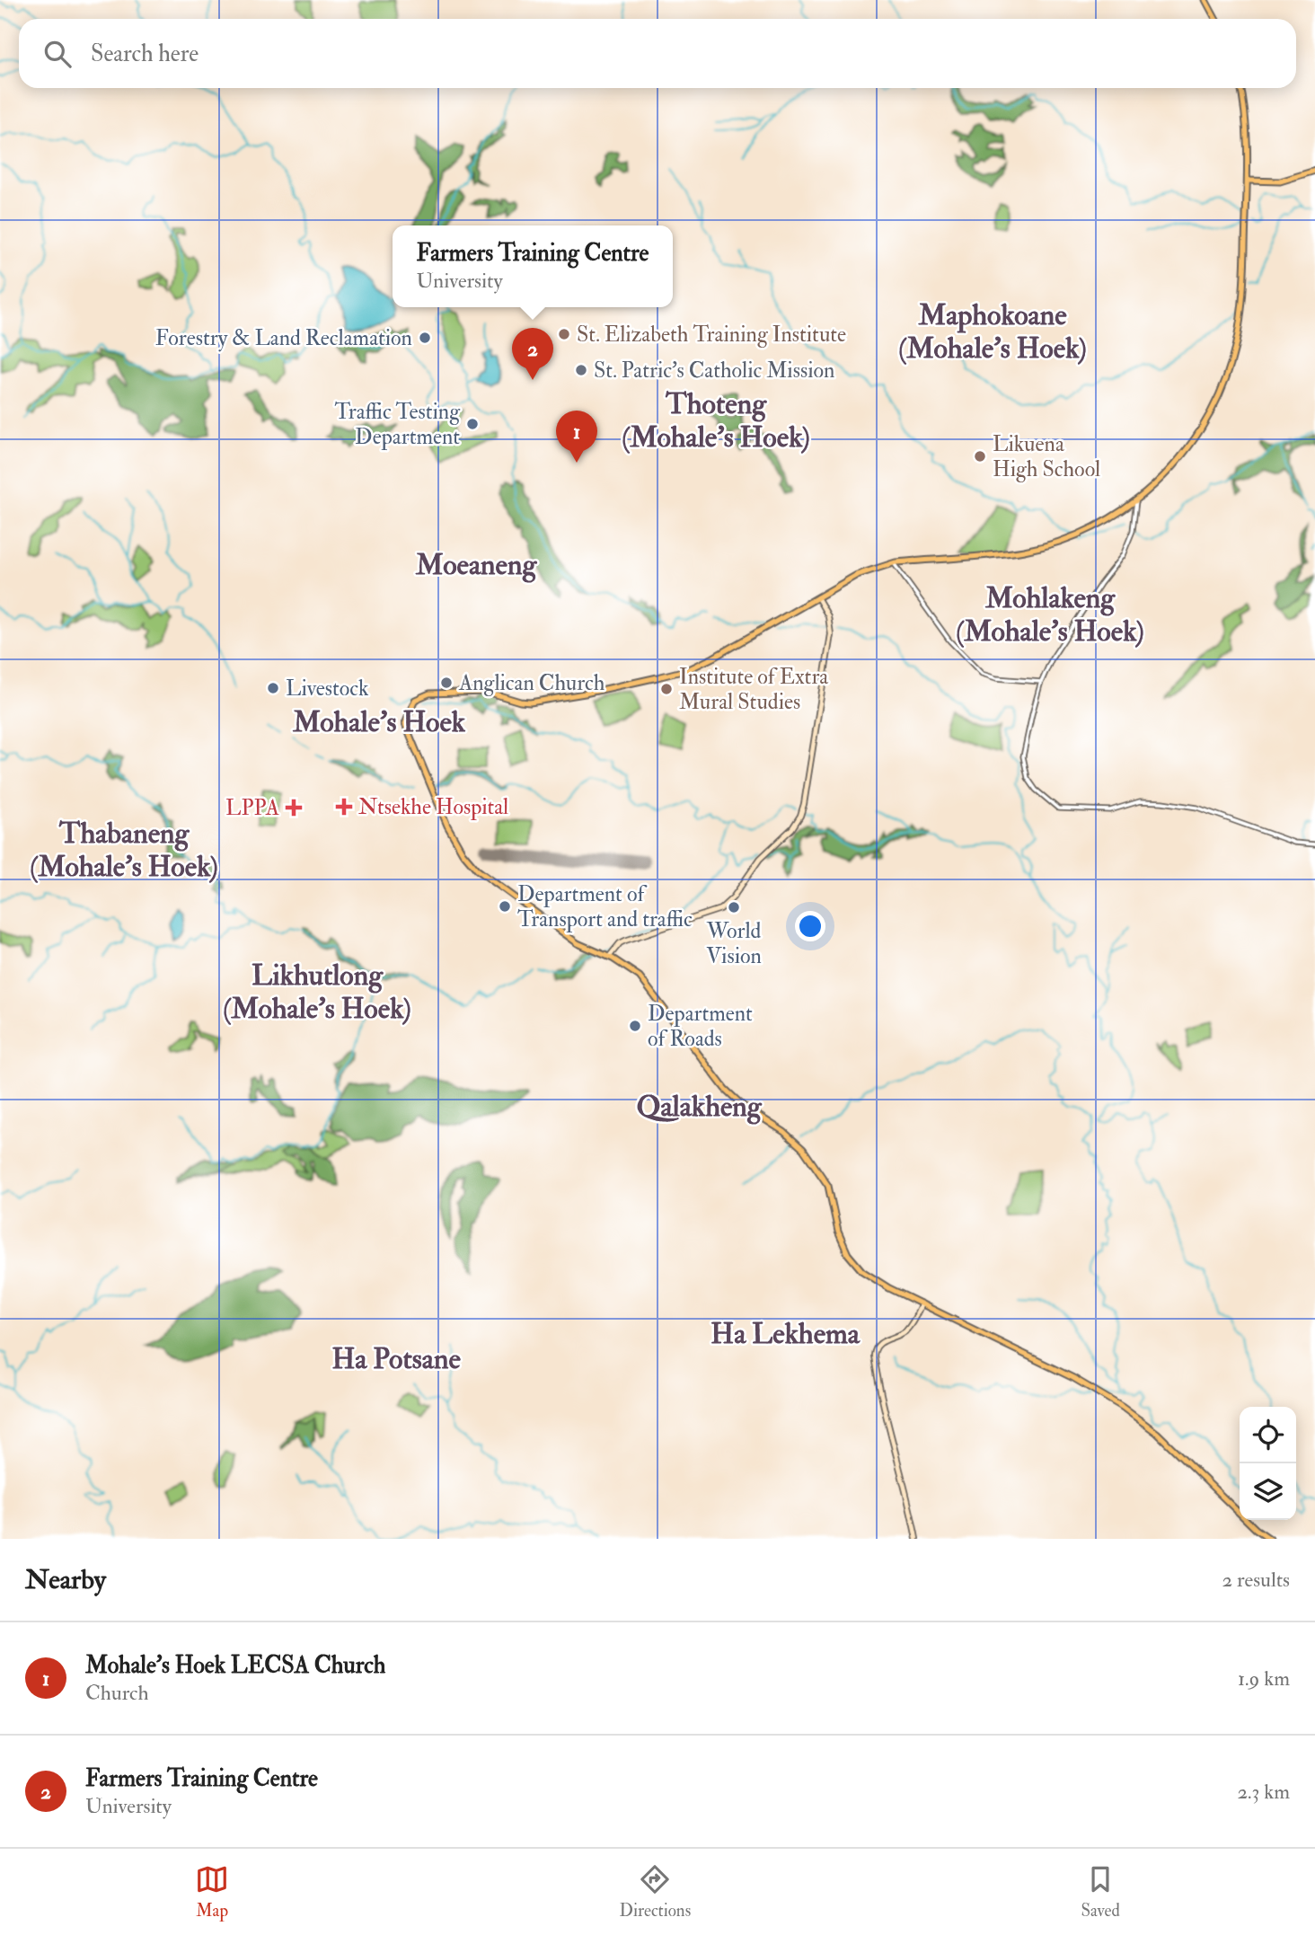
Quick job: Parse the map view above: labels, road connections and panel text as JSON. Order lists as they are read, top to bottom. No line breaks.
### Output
{"districts":["Maphokoane (Mohale's Hoek)","Thoteng (Mohale's Hoek)","Moeaneng","Mohlakeng (Mohale's Hoek)","Mohale's Hoek","Thabaneng (Mohale's Hoek)","Likhutlong (Mohale's Hoek)","Qalakheng","Ha Lekhema","Ha Potsane"],"places":{"other":["St. Elizabeth Training Institute","Forestry & Land Reclamation","St. Patric's Catholic Mission","Traffic Testing Department","Likuena High School","Anglican Church","Livestock","Institute of Extra Mural Studies","Department of Transport and traffic","World Vision","Department of Roads"],"health":["Ntsekhe Hospital","LPPA"]},"page":{"search":"Search here","popup":["Farmers Training Centre","University"],"pins":["2","1"],"heading":["Nearby","2 results"],"list":[{"mark":"1","name":"Mohale's Hoek LECSA Church","note":"Church","value":"1.9 km"},{"mark":"2","name":"Farmers Training Centre","note":"University","value":"2.3 km"}],"nav":["Map","Directions","Saved"]}}
